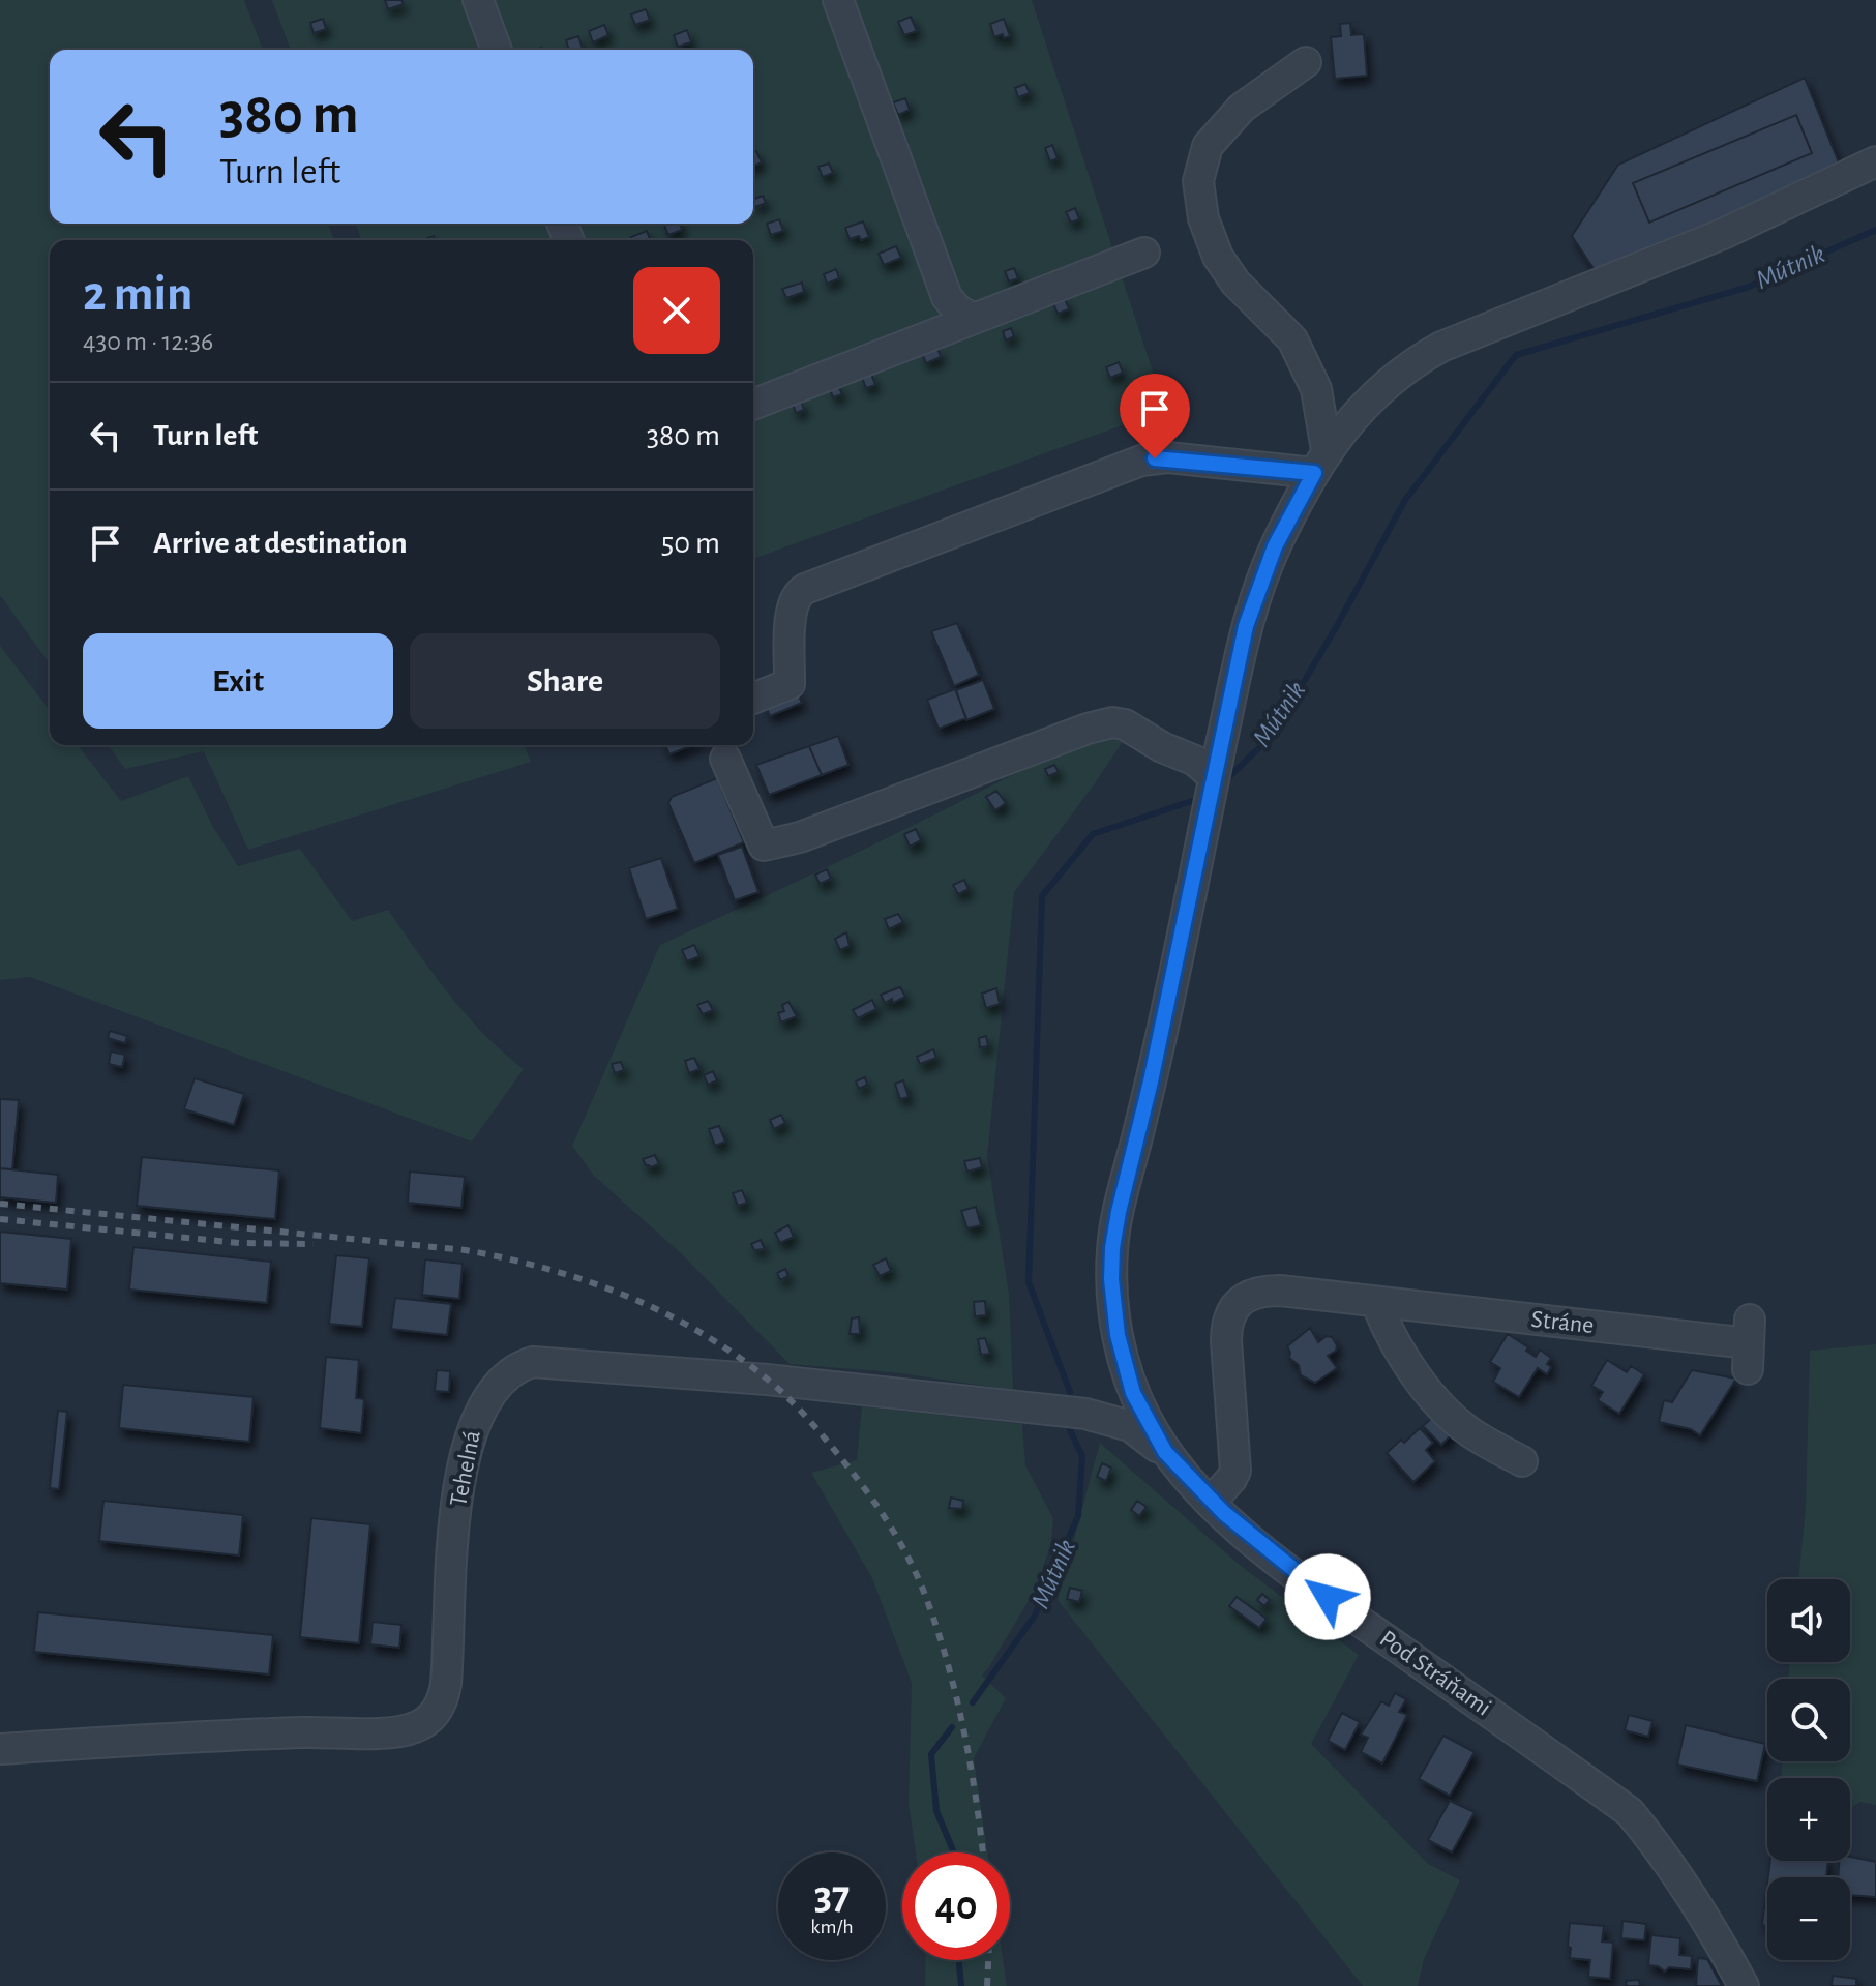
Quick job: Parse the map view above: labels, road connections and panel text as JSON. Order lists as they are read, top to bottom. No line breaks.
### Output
{"streets":{"street":["Stráne","Tehelná","Pod Stráňami"]},"crossings":[["Stráne","Pod Stráňami"],["Tehelná","Pod Stráňami"]],"water":["Mútnik"],"page":{"turn":["380 m","Turn left"],"heading":["2 min","430 m · 12:36"],"list":[{"name":"Turn left","value":"380 m"},{"name":"Arrive at destination","value":"50 m"}],"buttons":["Exit","Share"],"map_buttons":["+","−"],"speed":"37 km/h","limit":"40"}}
